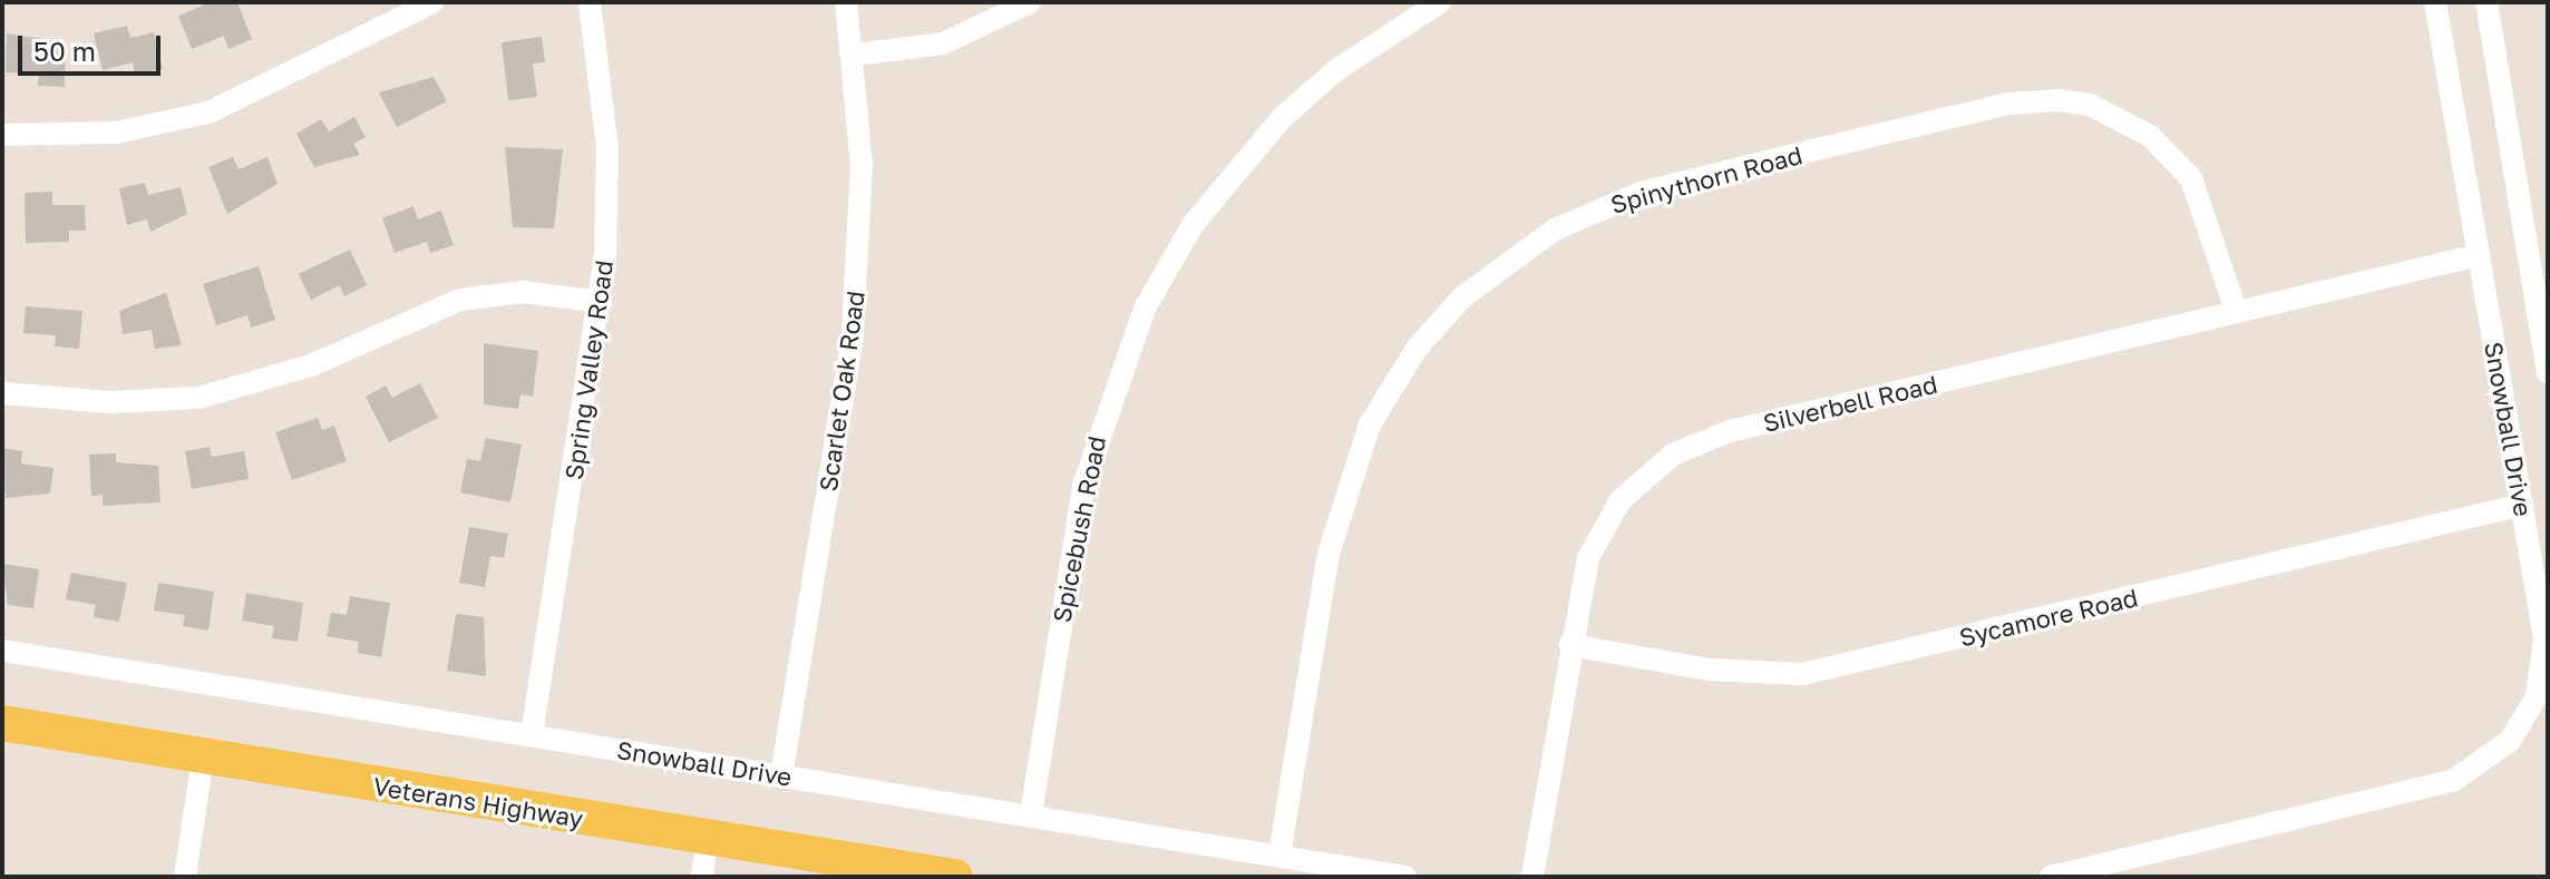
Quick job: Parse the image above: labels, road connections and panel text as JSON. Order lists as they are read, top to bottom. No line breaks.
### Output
{"streets":{"main road":["Veterans Highway"],"street":["Spinythorn Road","Spring Valley Road","Scarlet Oak Road","Silverbell Road","Snowball Drive","Spicebush Road","Sycamore Road"]},"crossings":[["Spinythorn Road","Silverbell Road"],["Spinythorn Road","Snowball Drive"],["Spring Valley Road","Snowball Drive"],["Scarlet Oak Road","Snowball Drive"],["Silverbell Road","Snowball Drive"],["Silverbell Road","Sycamore Road"],["Snowball Drive","Spicebush Road"],["Snowball Drive","Sycamore Road"]],"scale_bar":"50 m"}
